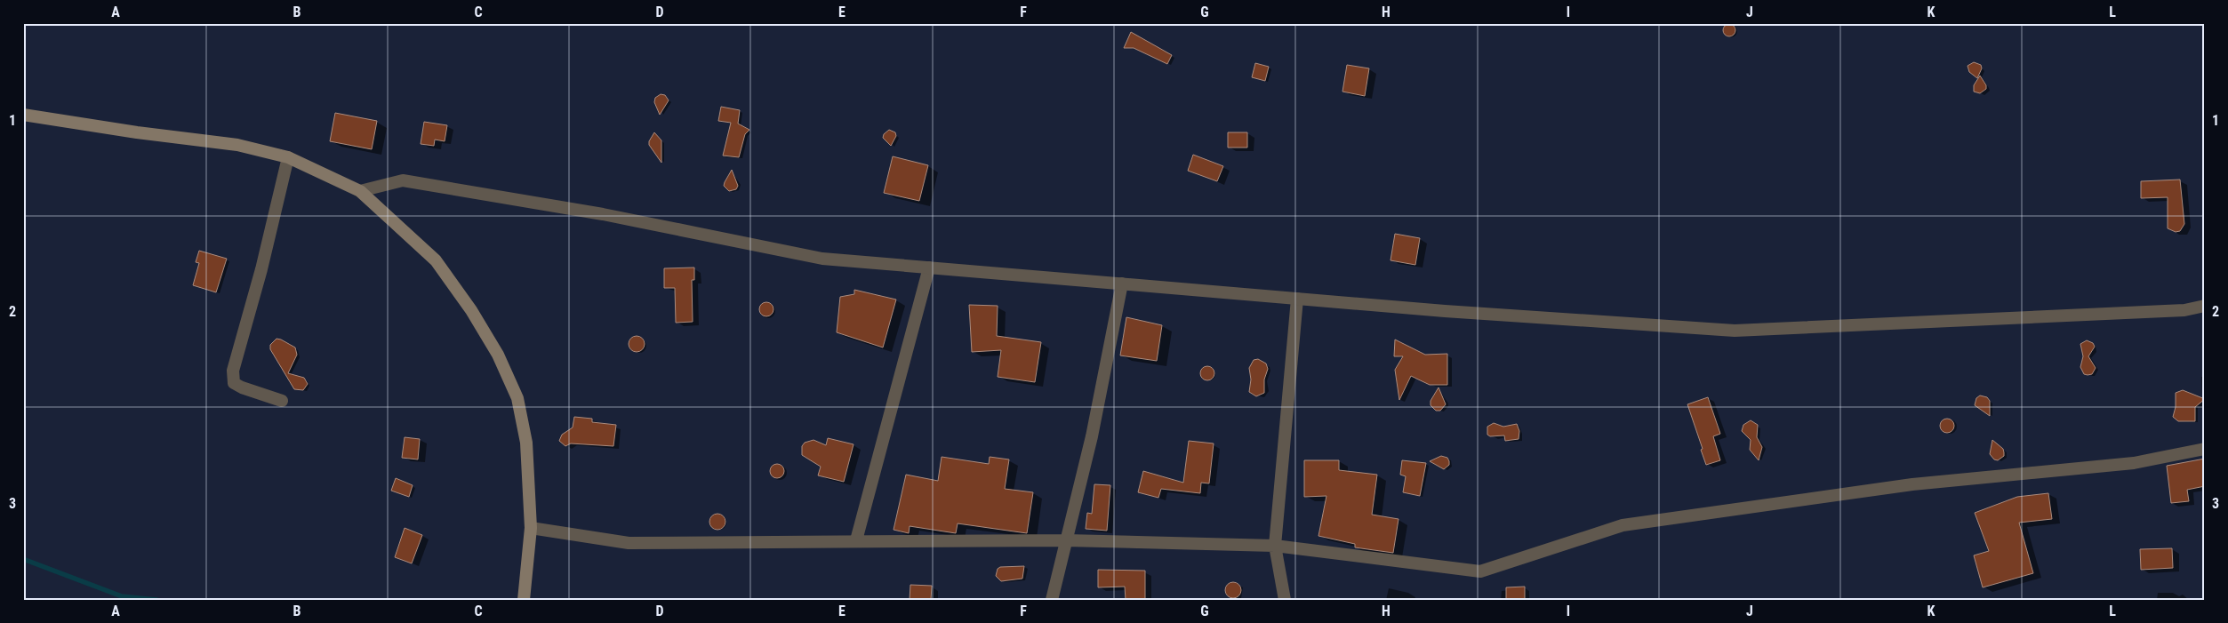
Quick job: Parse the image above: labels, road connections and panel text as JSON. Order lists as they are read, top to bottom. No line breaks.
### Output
{"grid":{"columns":["A","B","C","D","E","F","G","H","I","J","K","L"],"rows":["1","2","3"]}}
